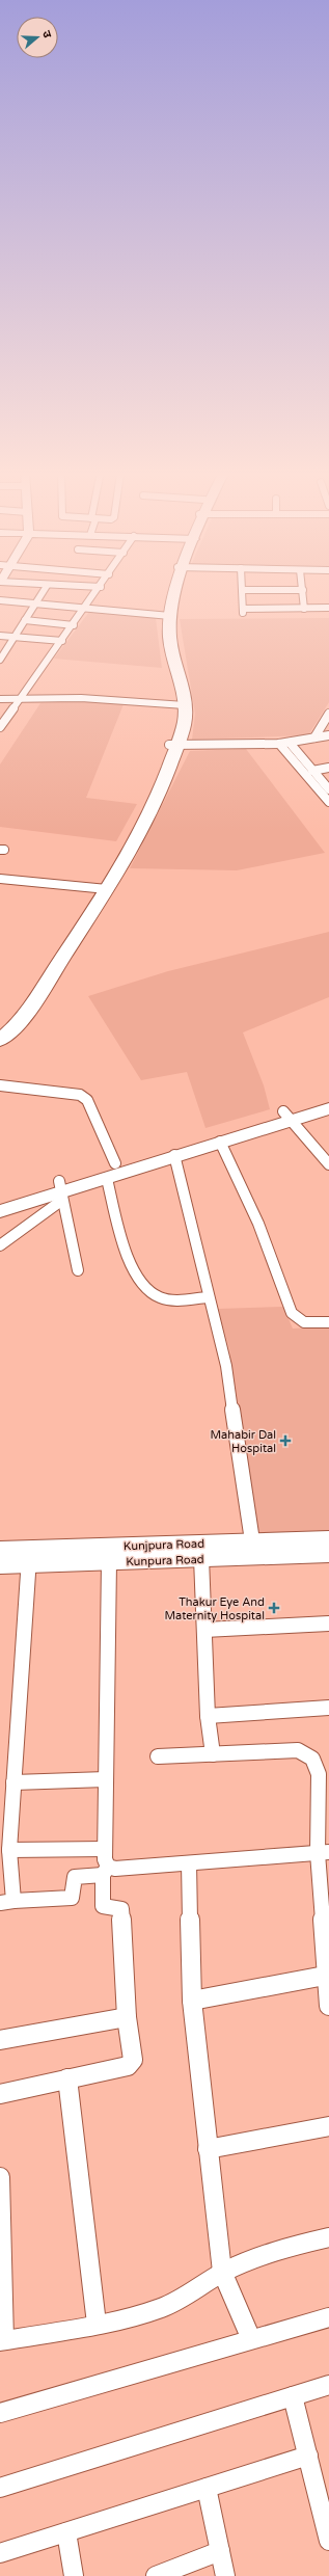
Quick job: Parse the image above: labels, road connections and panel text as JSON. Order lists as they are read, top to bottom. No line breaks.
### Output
{"streets":{"street":["Kunjpura Road","Kunpura Road"]},"crossings":[["Kunjpura Road","Kunpura Road"]],"places":{"health":["Mahabir Dal Hospital","Thakur Eye And Maternity Hospital"]},"north":"right"}
